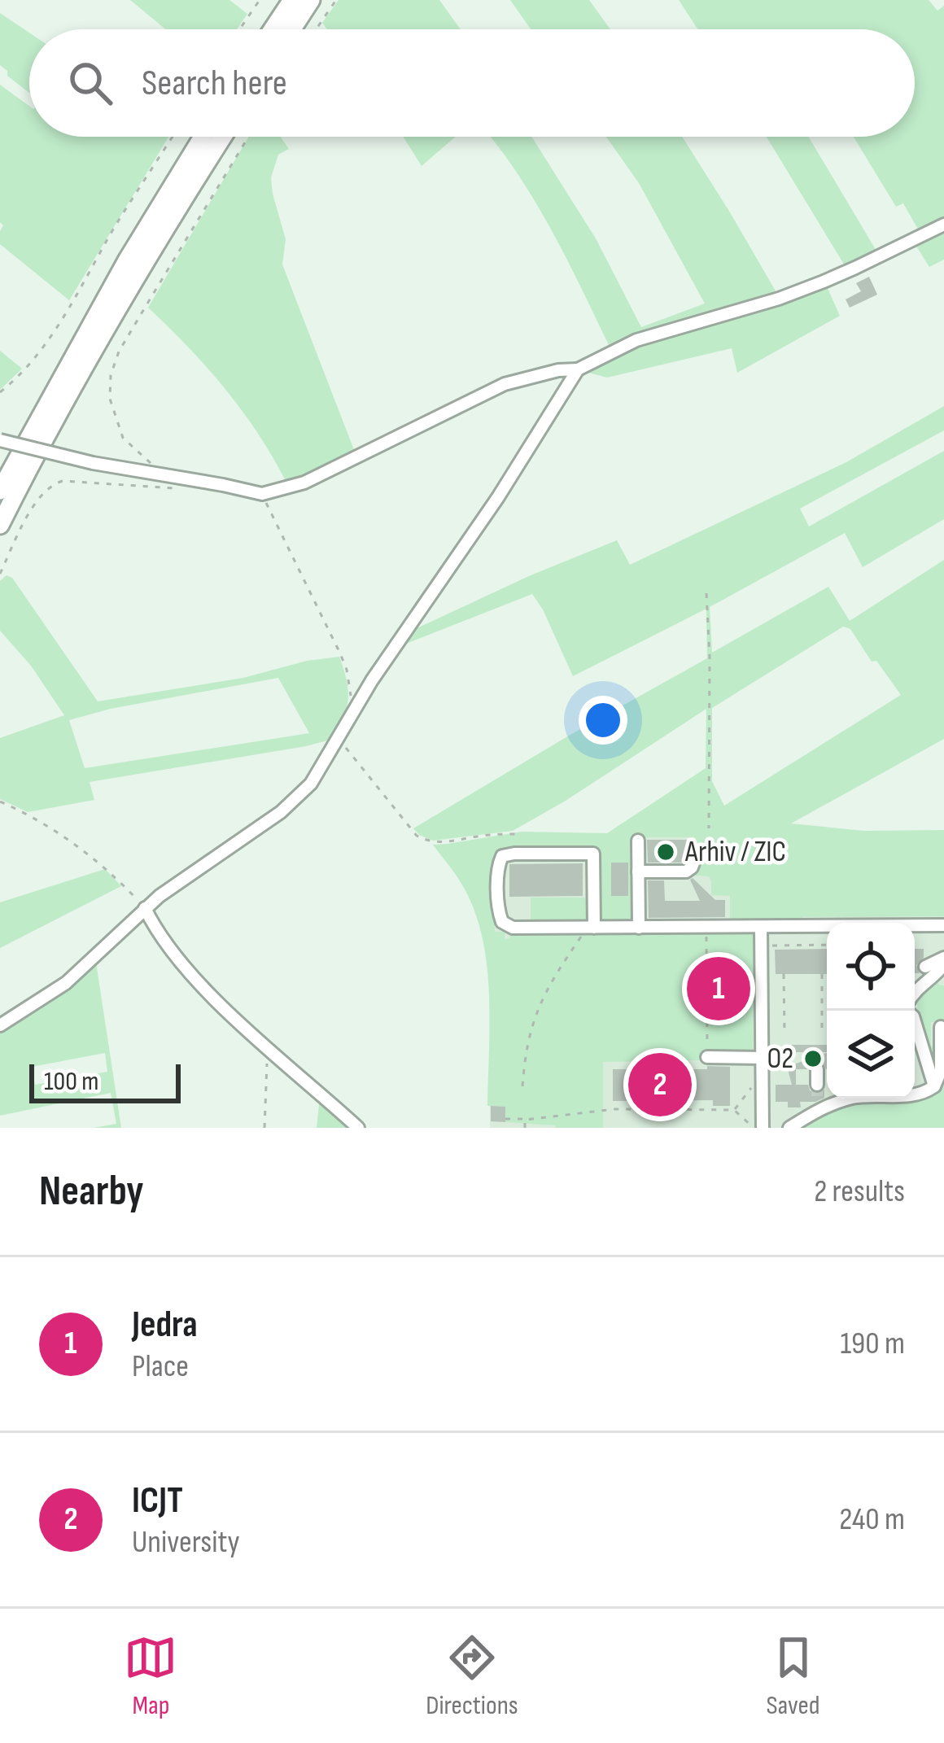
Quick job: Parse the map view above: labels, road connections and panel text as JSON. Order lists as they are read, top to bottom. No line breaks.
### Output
{"places":["Arhiv / ZIC","O2"],"scale_bar":"100 m","page":{"search":"Search here","pins":["1","2"],"scale":"100 m","heading":["Nearby","2 results"],"list":[{"mark":"1","name":"Jedra","note":"Place","value":"190 m"},{"mark":"2","name":"ICJT","note":"University","value":"240 m"}],"nav":["Map","Directions","Saved"]}}
